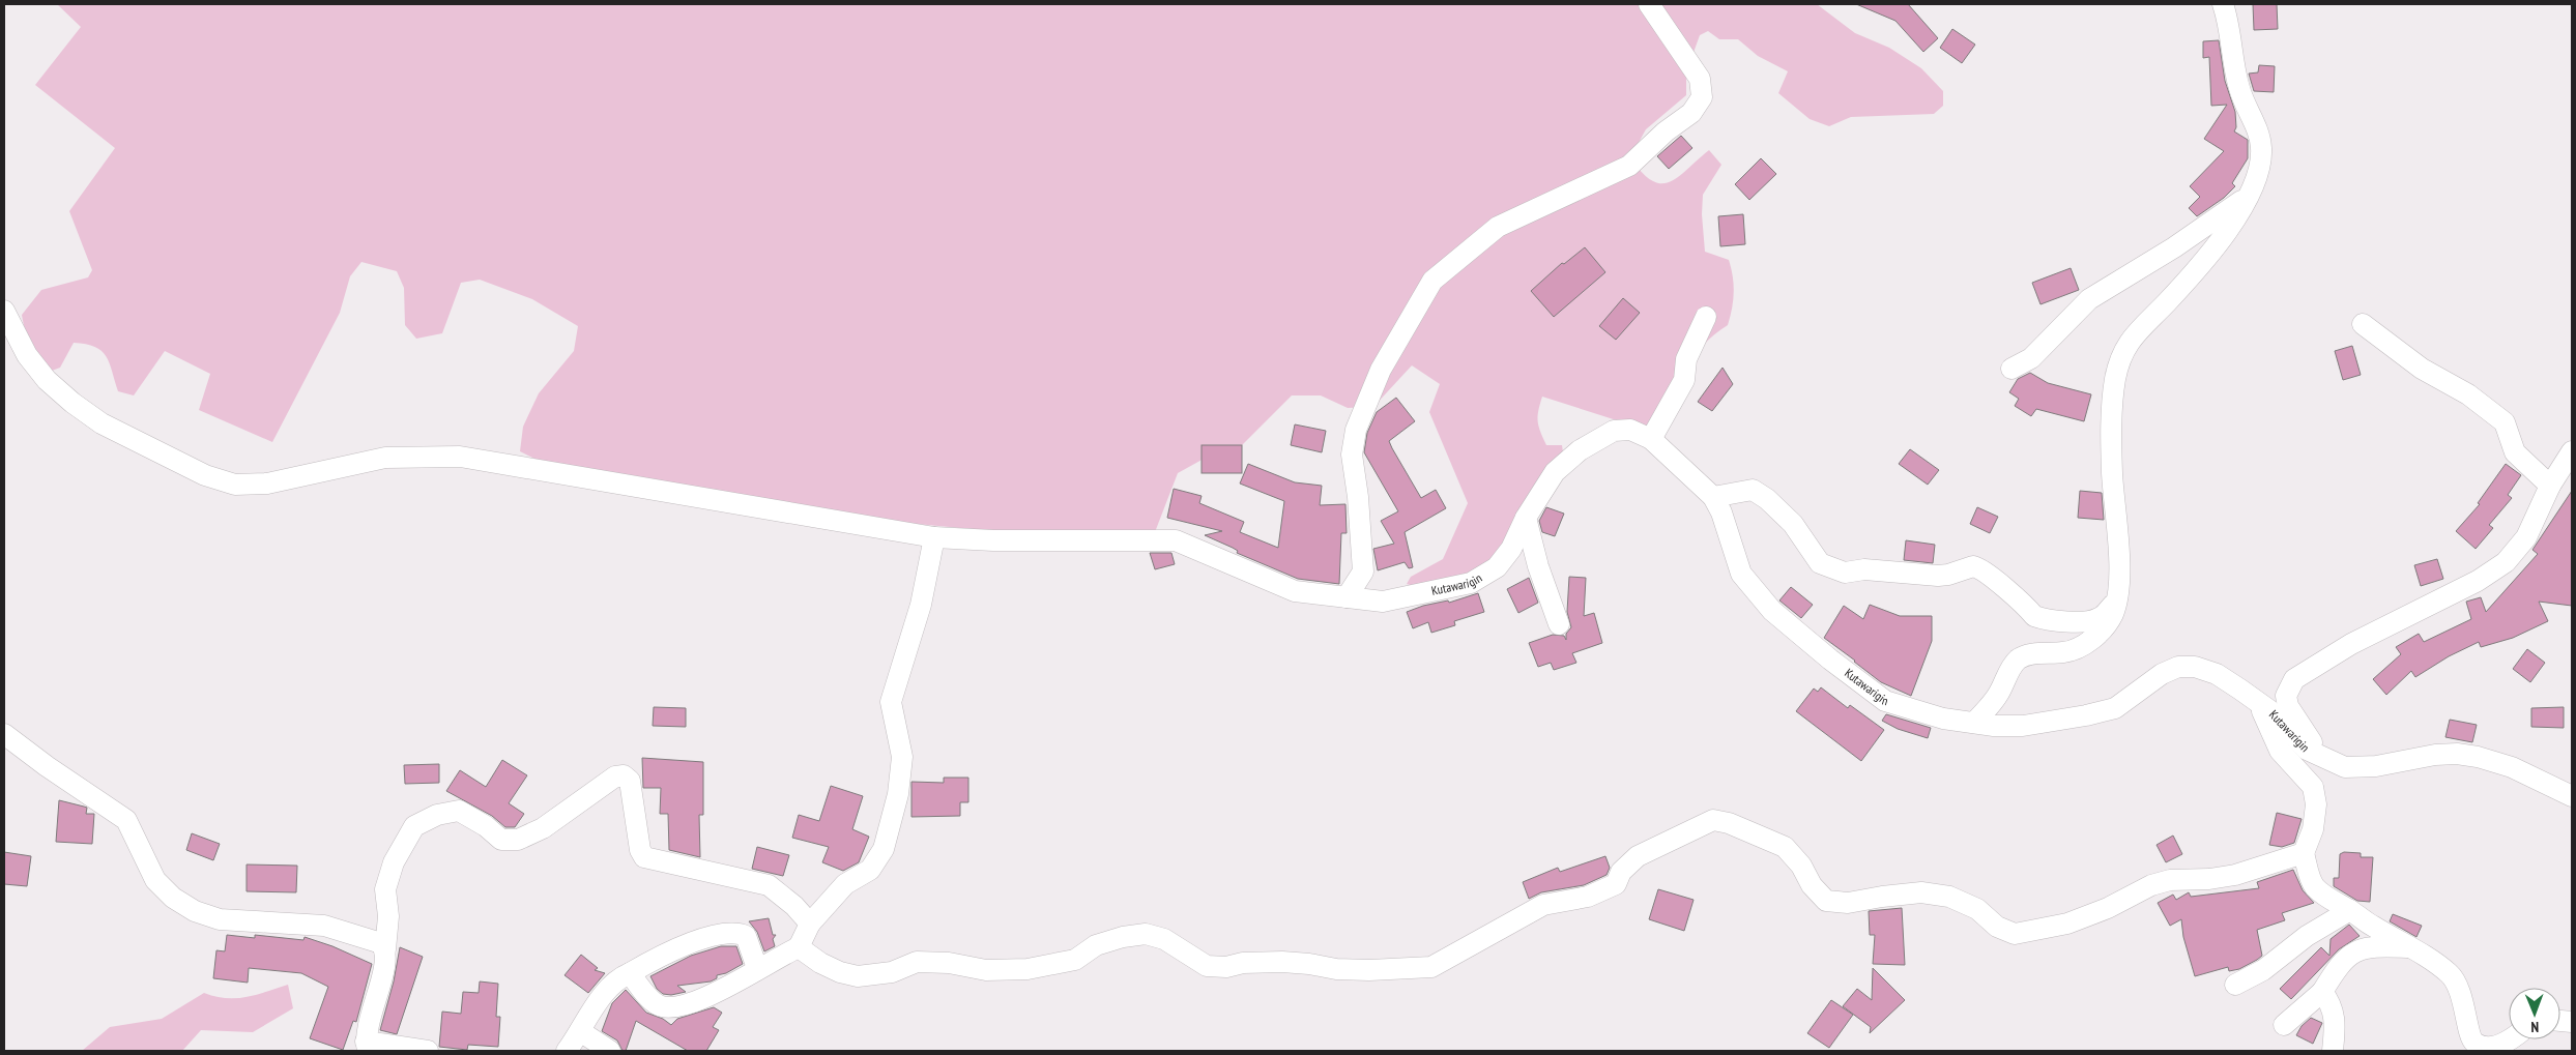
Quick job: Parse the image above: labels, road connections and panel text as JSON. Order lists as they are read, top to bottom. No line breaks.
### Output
{"streets":{"street":["Kutawarigin"]},"north":"bottom"}
